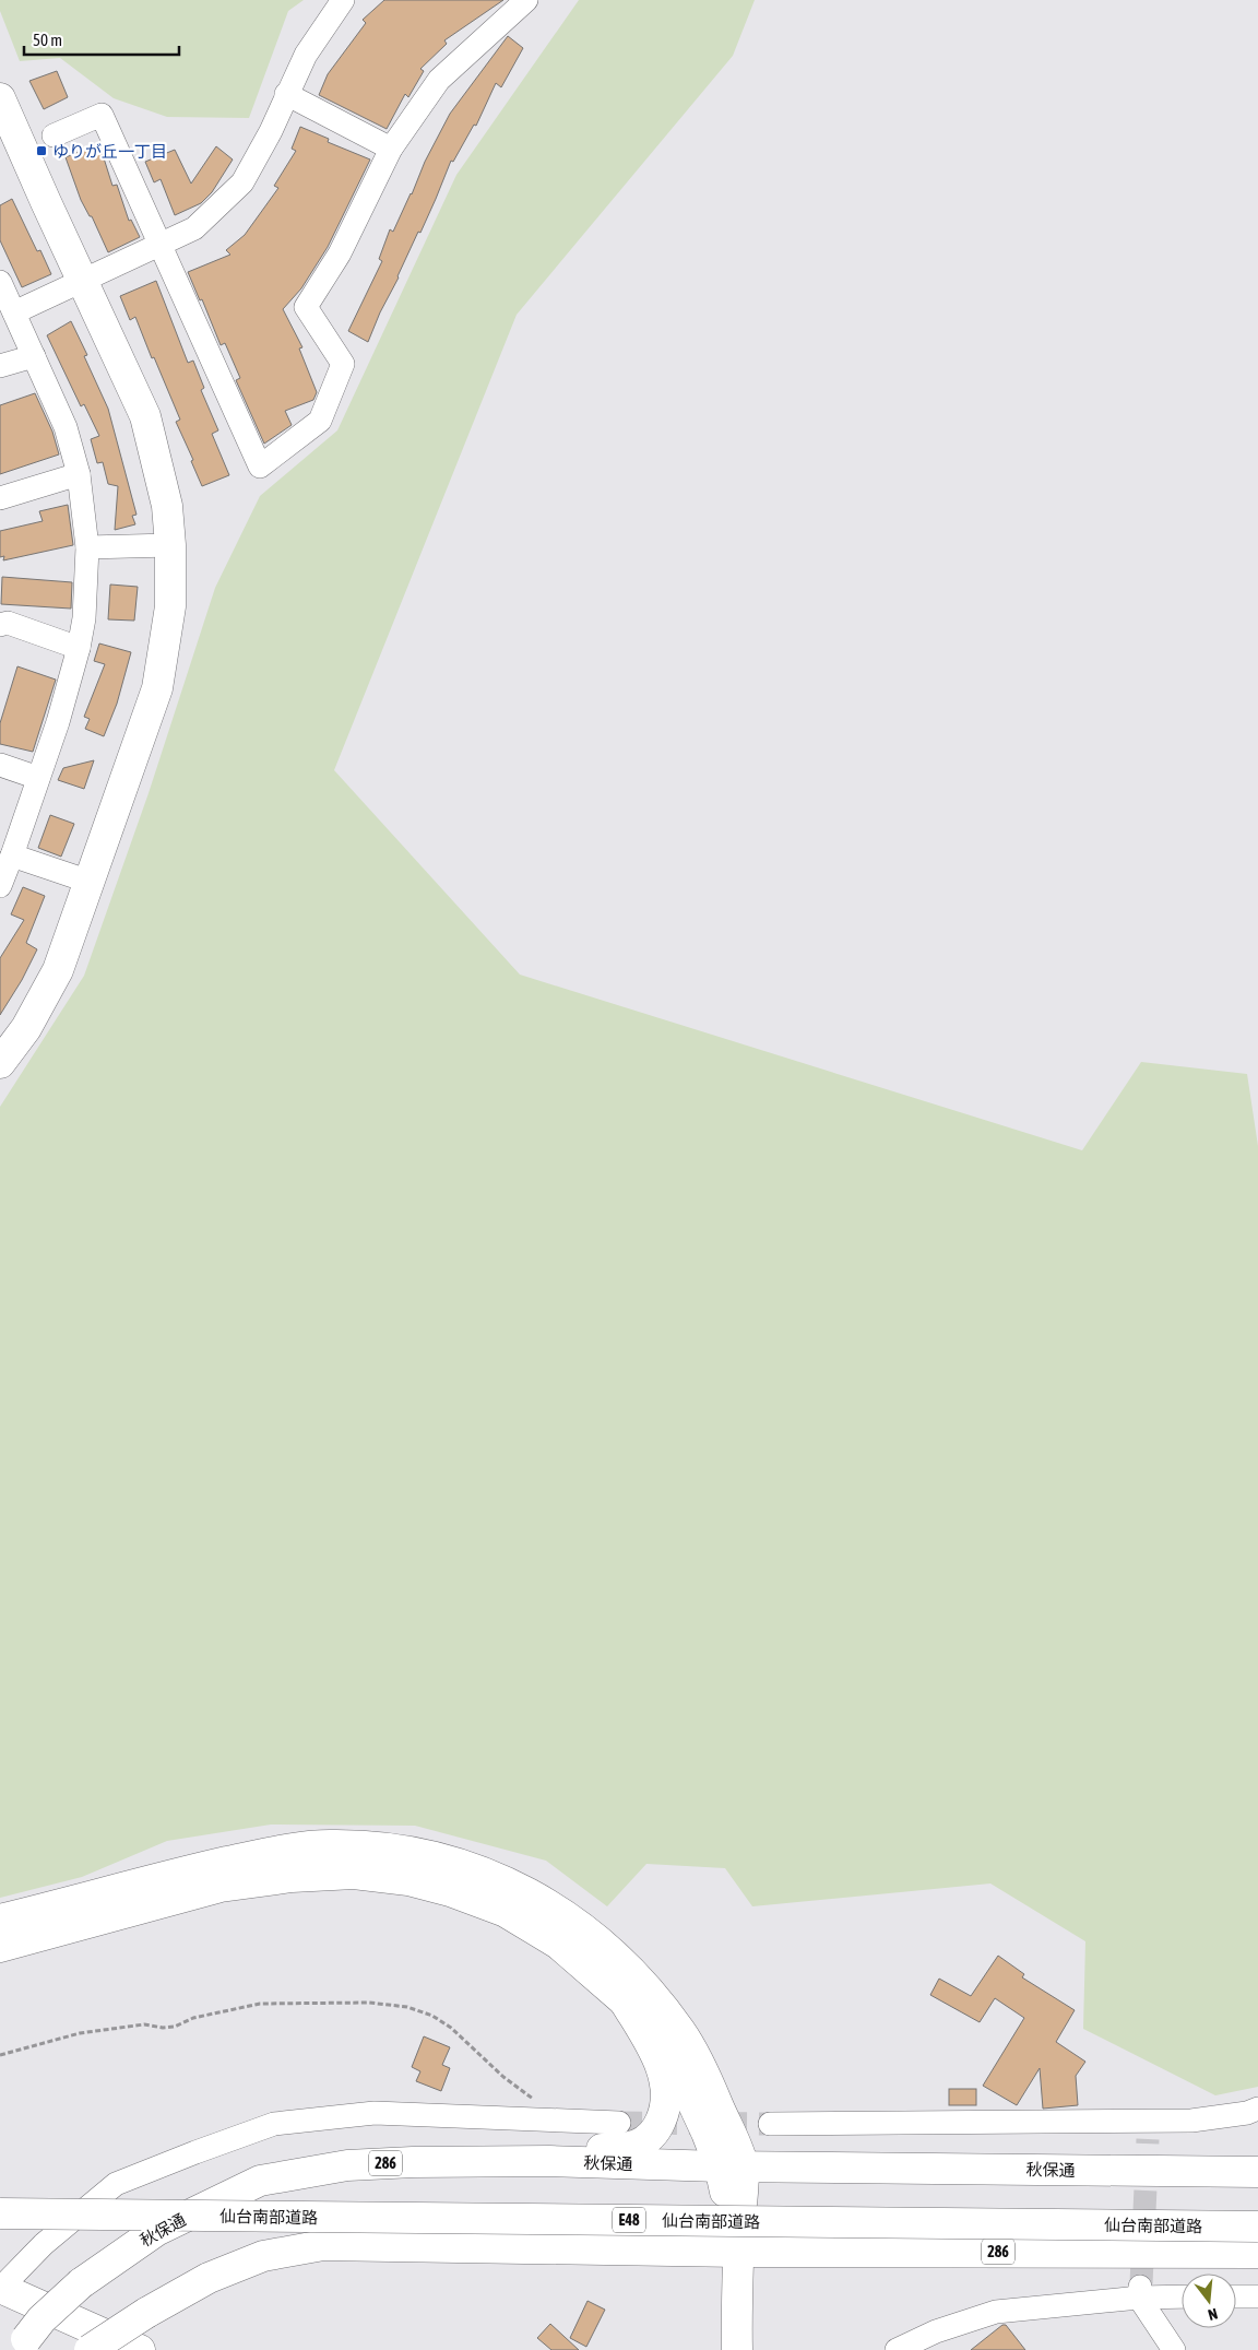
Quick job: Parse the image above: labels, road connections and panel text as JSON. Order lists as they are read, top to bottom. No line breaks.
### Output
{"streets":{"main road":["286","秋保通","仙台南部道路","E48"]},"places":{"transit":["ゆりが丘一丁目"]},"scale_bar":"50 m","north":"bottom"}
